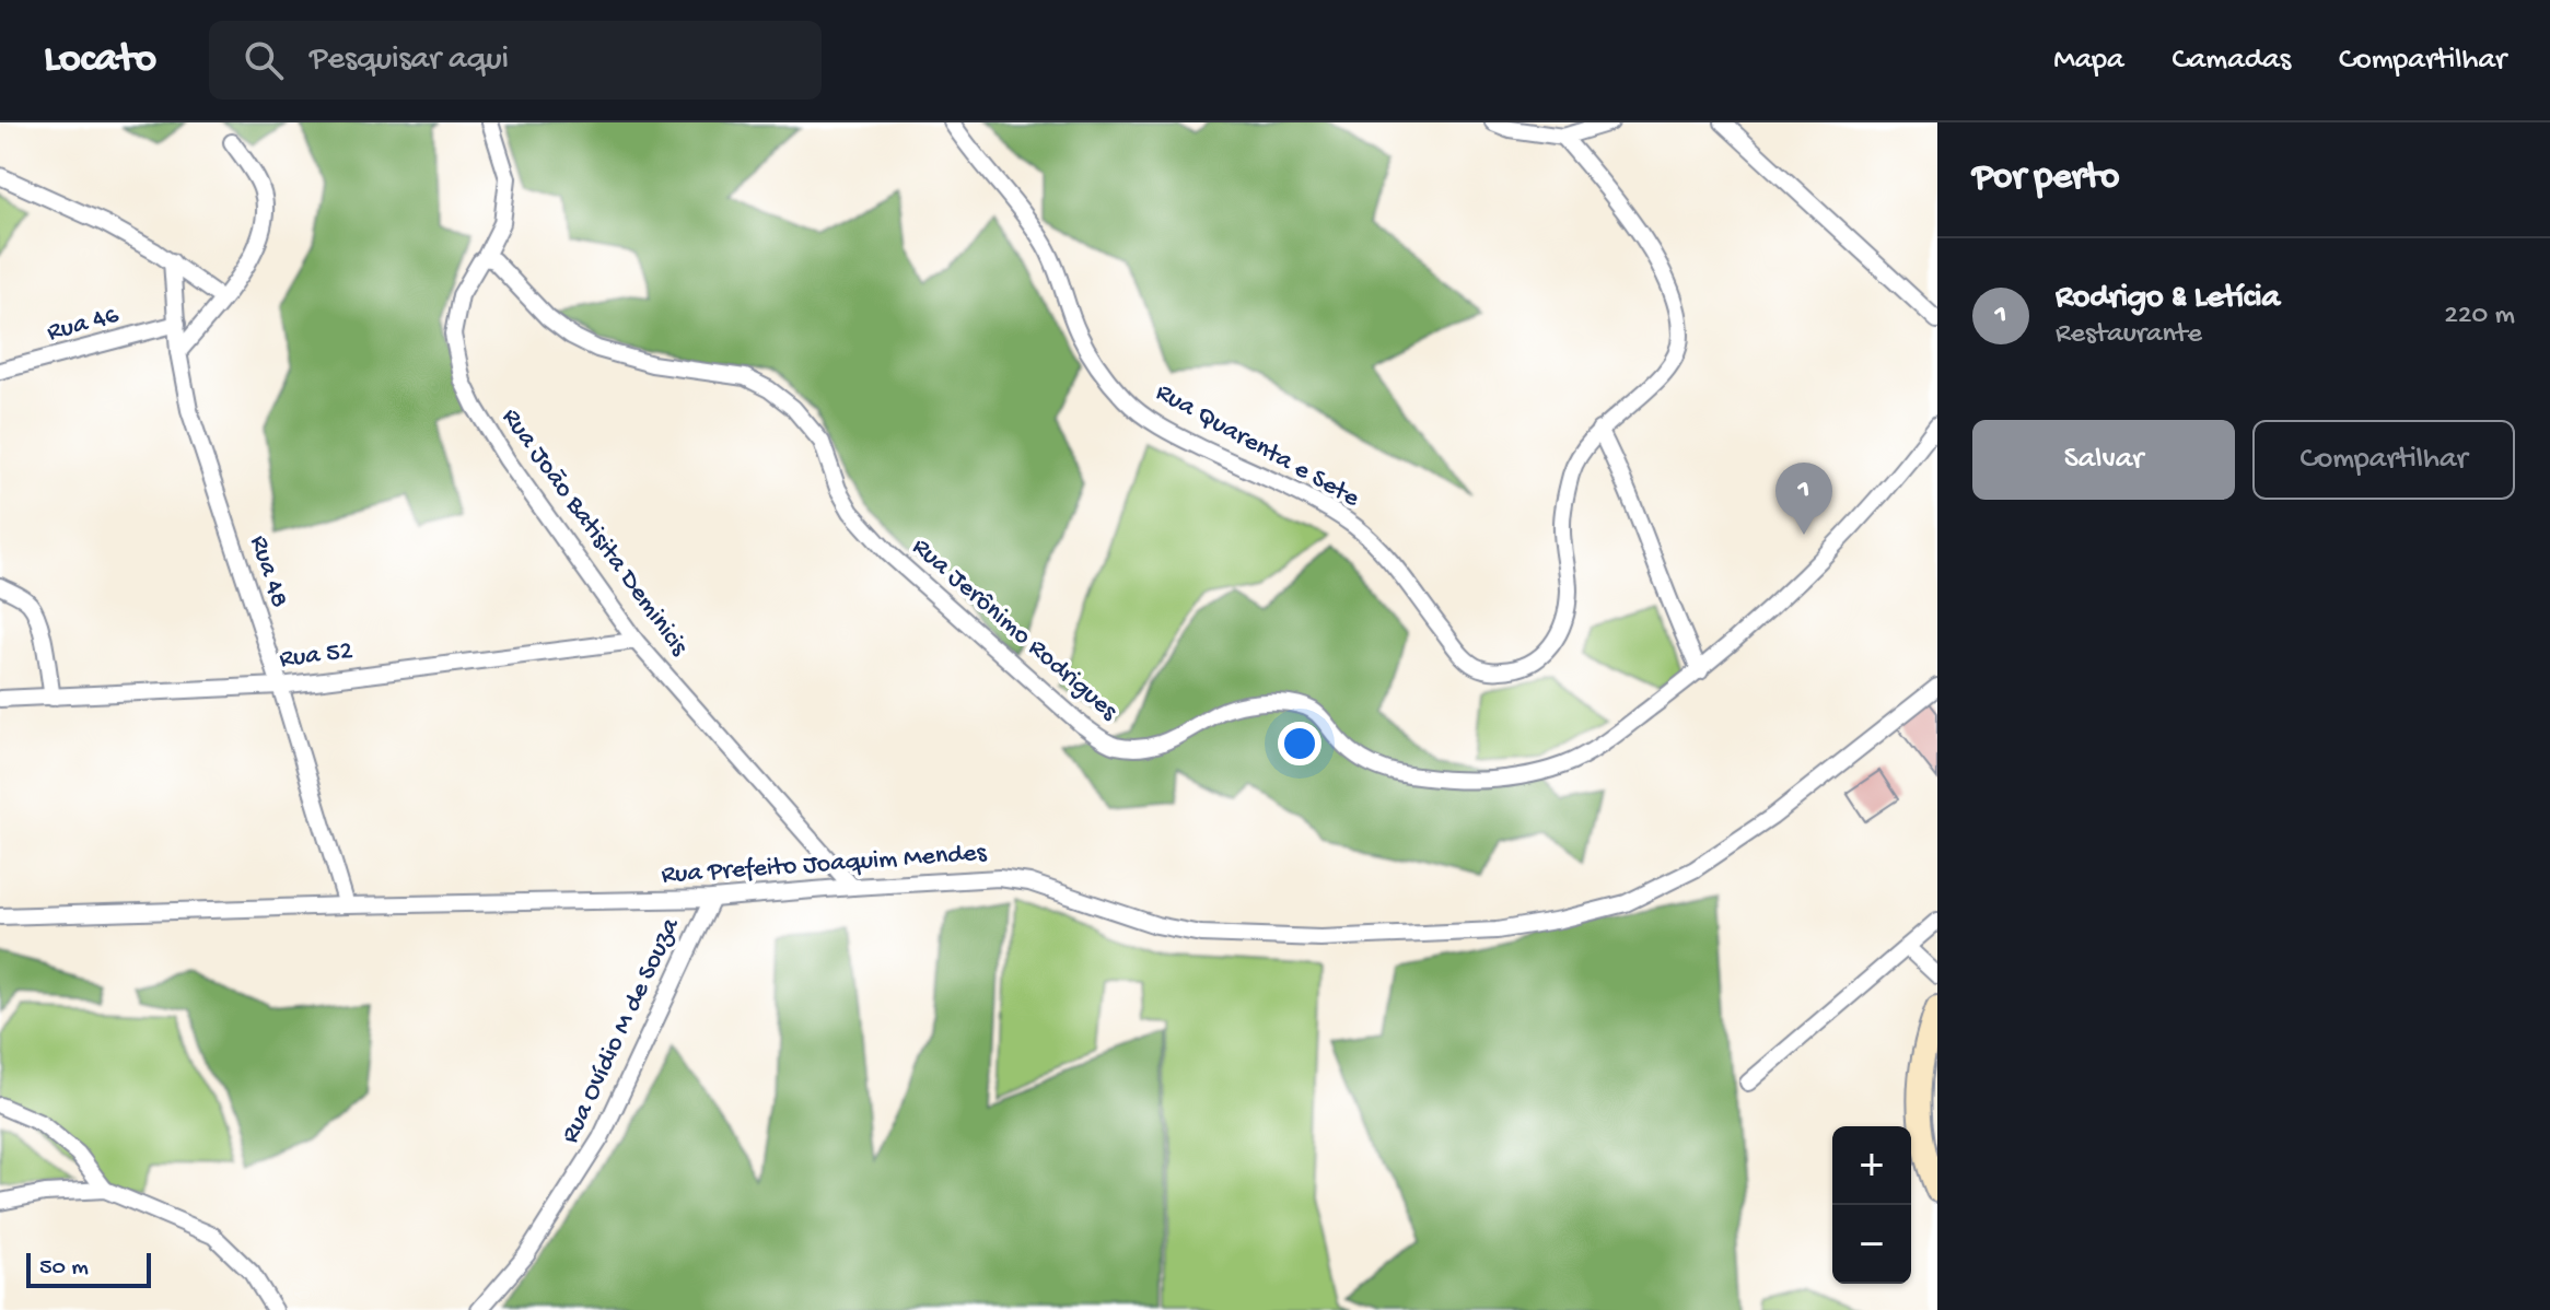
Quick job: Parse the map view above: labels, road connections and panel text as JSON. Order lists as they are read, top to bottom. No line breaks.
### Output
{"streets":{"street":["Rua 46","Rua Quarenta e Sete","Rua João Batisita Deminicis","Rua 48","Rua Jerônimo Rodrigues","Rua 52","Rua Prefeito Joaquim Mendes","Rua Ovídio M de Souza"]},"crossings":[["Rua 46","Rua 48"],["Rua João Batisita Deminicis","Rua Jerônimo Rodrigues"],["Rua João Batisita Deminicis","Rua 52"],["Rua João Batisita Deminicis","Rua Prefeito Joaquim Mendes"],["Rua 48","Rua 52"],["Rua 48","Rua Prefeito Joaquim Mendes"],["Rua Prefeito Joaquim Mendes","Rua Ovídio M de Souza"]],"scale_bar":"50 m","page":{"header":"Locato","search":"Pesquisar aqui","nav":["Mapa","Camadas","Compartilhar"],"heading":"Por perto","list":[{"mark":"1","name":"Rodrigo & Letícia","note":"Restaurante","value":"220 m"}],"buttons":["Salvar","Compartilhar"],"pins":"1","map_buttons":["+","−"],"scale":"50 m"}}
